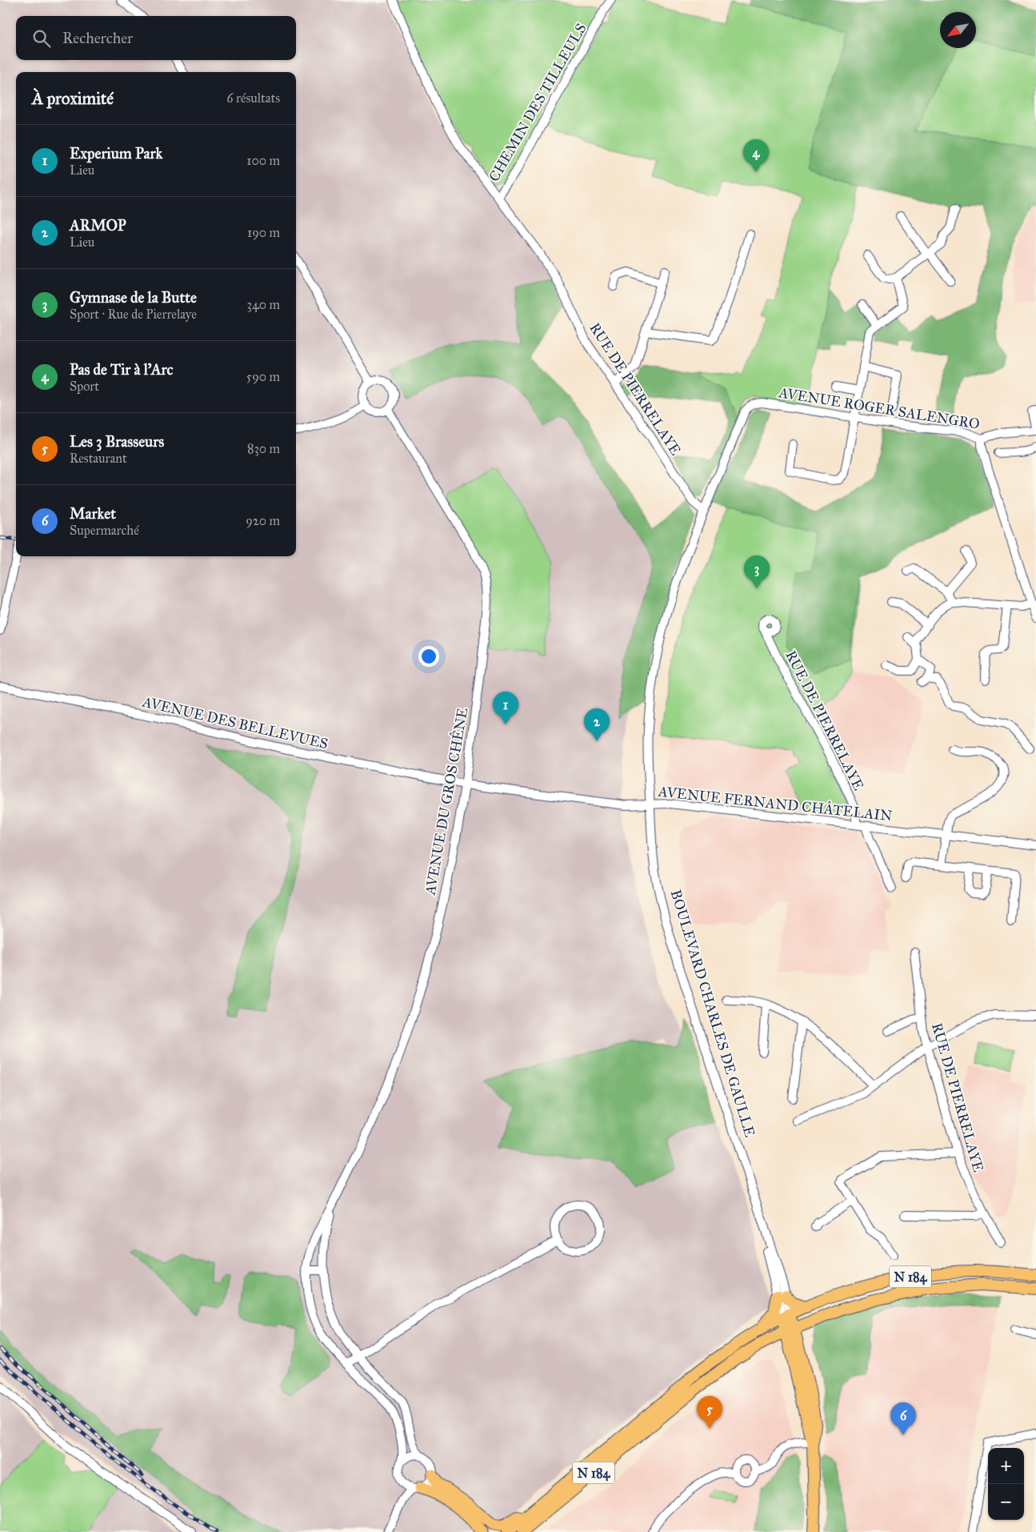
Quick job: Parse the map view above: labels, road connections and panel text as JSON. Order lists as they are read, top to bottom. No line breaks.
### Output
{"streets":{"main road":["BOULEVARD CHARLES DE GAULLE","N 184"],"street":["CHEMIN DES TILLEULS","RUE DE PIERRELAYE","AVENUE ROGER SALENGRO","AVENUE DES BELLEVUES","AVENUE DU GROS CHÊNE","AVENUE FERNAND CHÂTELAIN"]},"crossings":[["CHEMIN DES TILLEULS","RUE DE PIERRELAYE"],["RUE DE PIERRELAYE","AVENUE FERNAND CHÂTELAIN"],["RUE DE PIERRELAYE","BOULEVARD CHARLES DE GAULLE"],["AVENUE ROGER SALENGRO","BOULEVARD CHARLES DE GAULLE"],["AVENUE DES BELLEVUES","AVENUE DU GROS CHÊNE"],["AVENUE DES BELLEVUES","AVENUE FERNAND CHÂTELAIN"],["AVENUE DU GROS CHÊNE","AVENUE FERNAND CHÂTELAIN"],["AVENUE FERNAND CHÂTELAIN","BOULEVARD CHARLES DE GAULLE"],["BOULEVARD CHARLES DE GAULLE","N 184"]],"north":"bottom left","page":{"search":"Rechercher","heading":["À proximité","6 résultats"],"list":[{"mark":"1","name":"Experium Park","note":"Lieu","value":"100 m"},{"mark":"2","name":"ARMOP","note":"Lieu","value":"190 m"},{"mark":"3","name":"Gymnase de la Butte","note":"Sport · Rue de Pierrelaye","value":"340 m"},{"mark":"4","name":"Pas de Tir à l'Arc","note":"Sport","value":"590 m"},{"mark":"5","name":"Les 3 Brasseurs","note":"Restaurant","value":"830 m"},{"mark":"6","name":"Market","note":"Supermarché","value":"920 m"}],"pins":["4","3","1","2","5","6"],"map_buttons":["+","−"]}}
